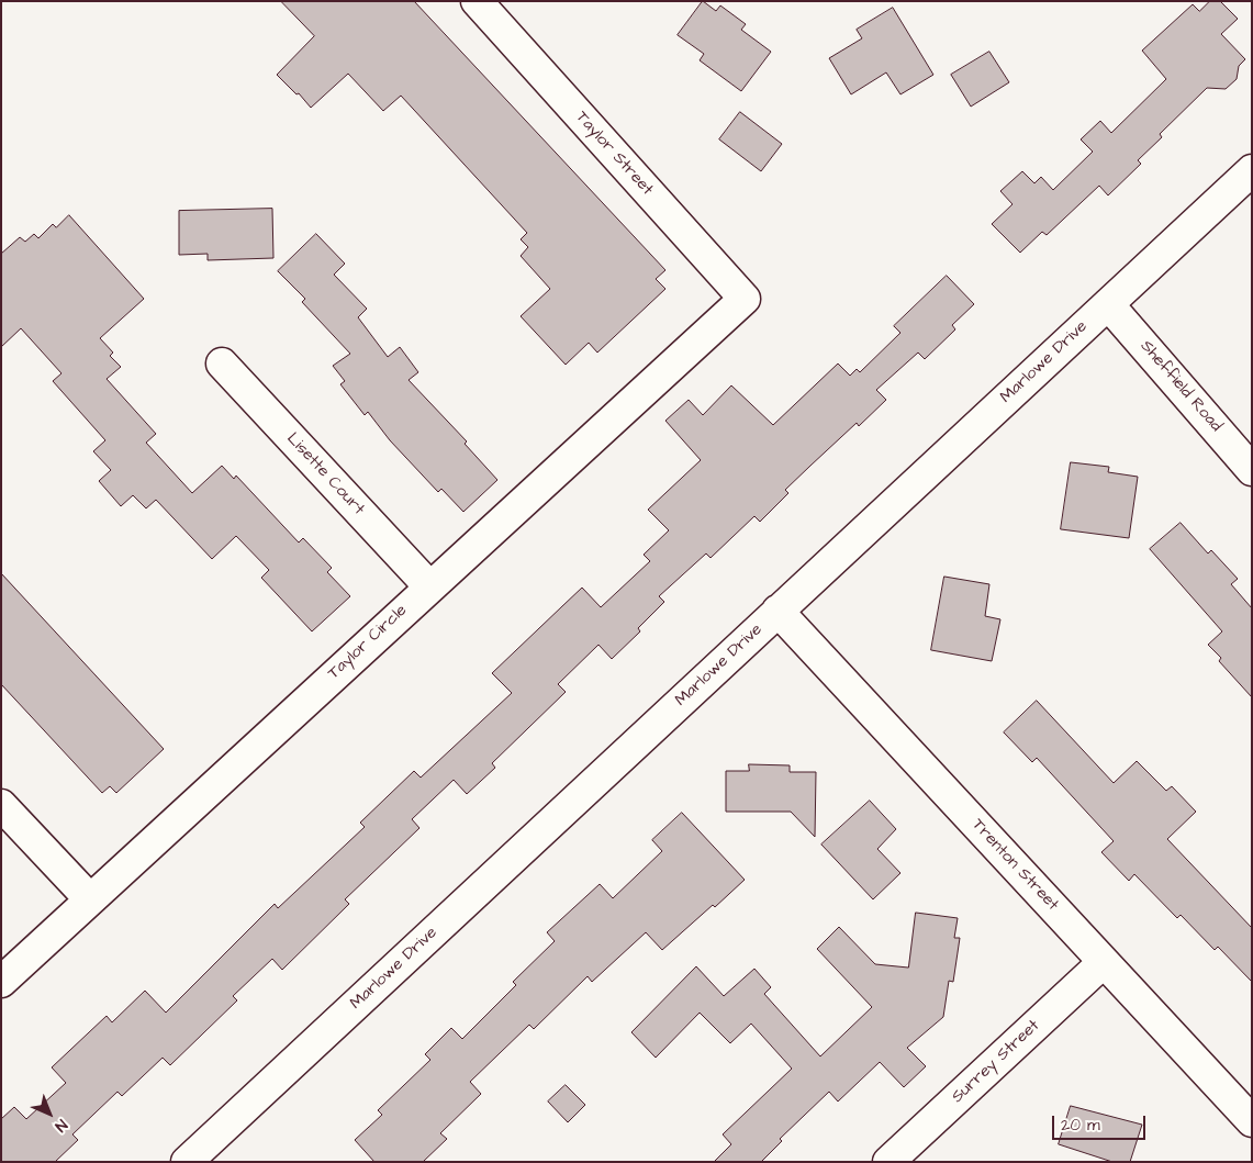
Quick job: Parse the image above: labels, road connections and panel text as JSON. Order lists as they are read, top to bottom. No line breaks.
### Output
{"streets":{"street":["Taylor Street","Marlowe Drive","Sheffield Road","Lisette Court","Taylor Circle","Trenton Street","Surrey Street"]},"crossings":[["Taylor Street","Taylor Circle"],["Marlowe Drive","Sheffield Road"],["Marlowe Drive","Trenton Street"],["Lisette Court","Taylor Circle"],["Trenton Street","Surrey Street"]],"scale_bar":"20 m","north":"bottom right"}
